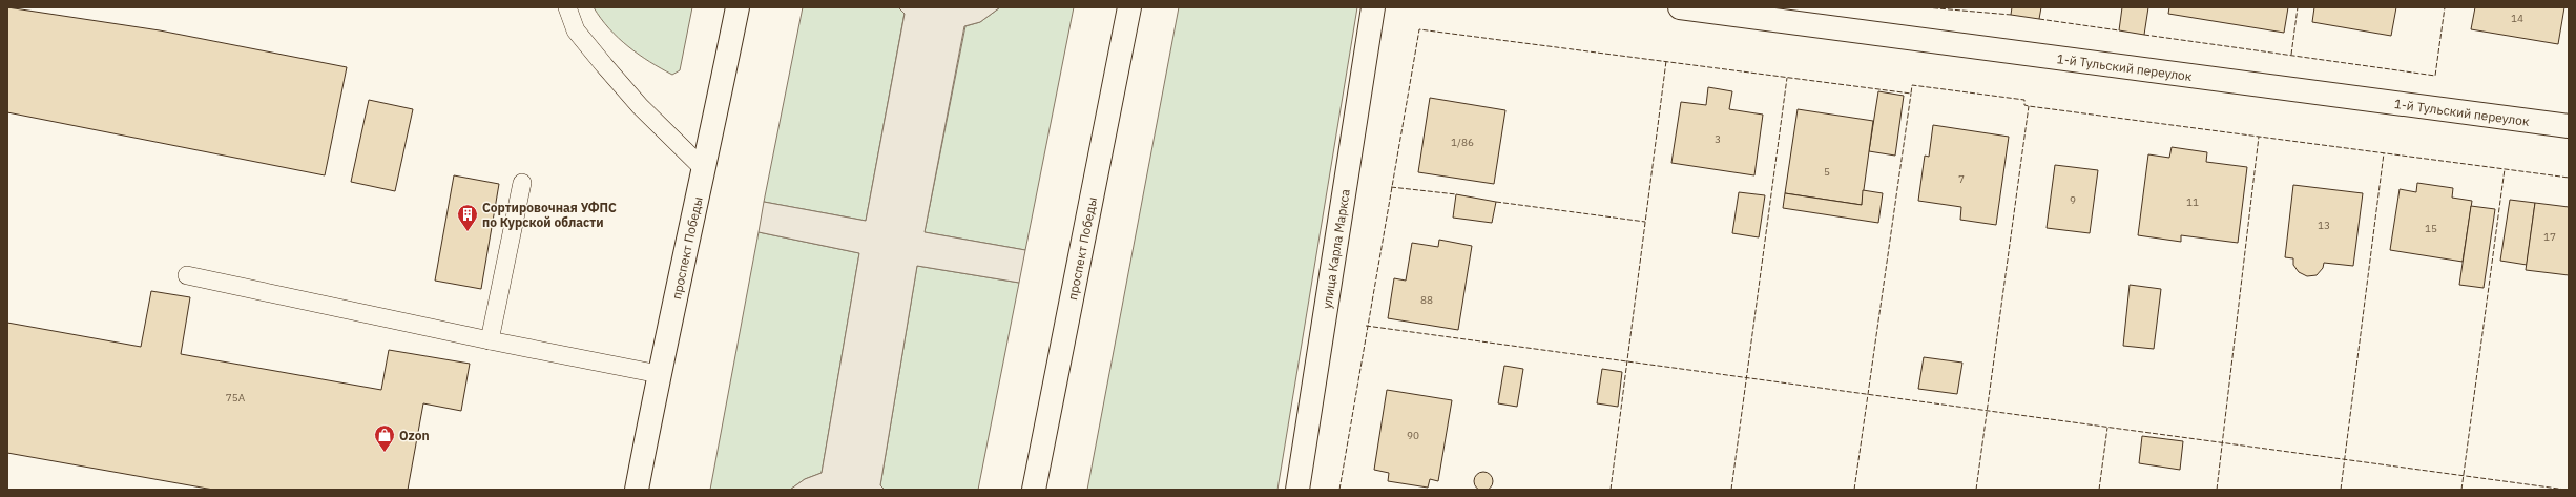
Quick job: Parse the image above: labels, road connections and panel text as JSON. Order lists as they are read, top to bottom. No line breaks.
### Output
{"streets":{"street":["1-й Тульский переулок","проспект Победы","улица Карла Маркса"]},"places":{"building":["Сортировочная УФПС по Курской области"],"shop":["Ozon"]},"house_numbers":["14","3","1/86","5","7","9","11","13","15","17","88","75А","90"]}
